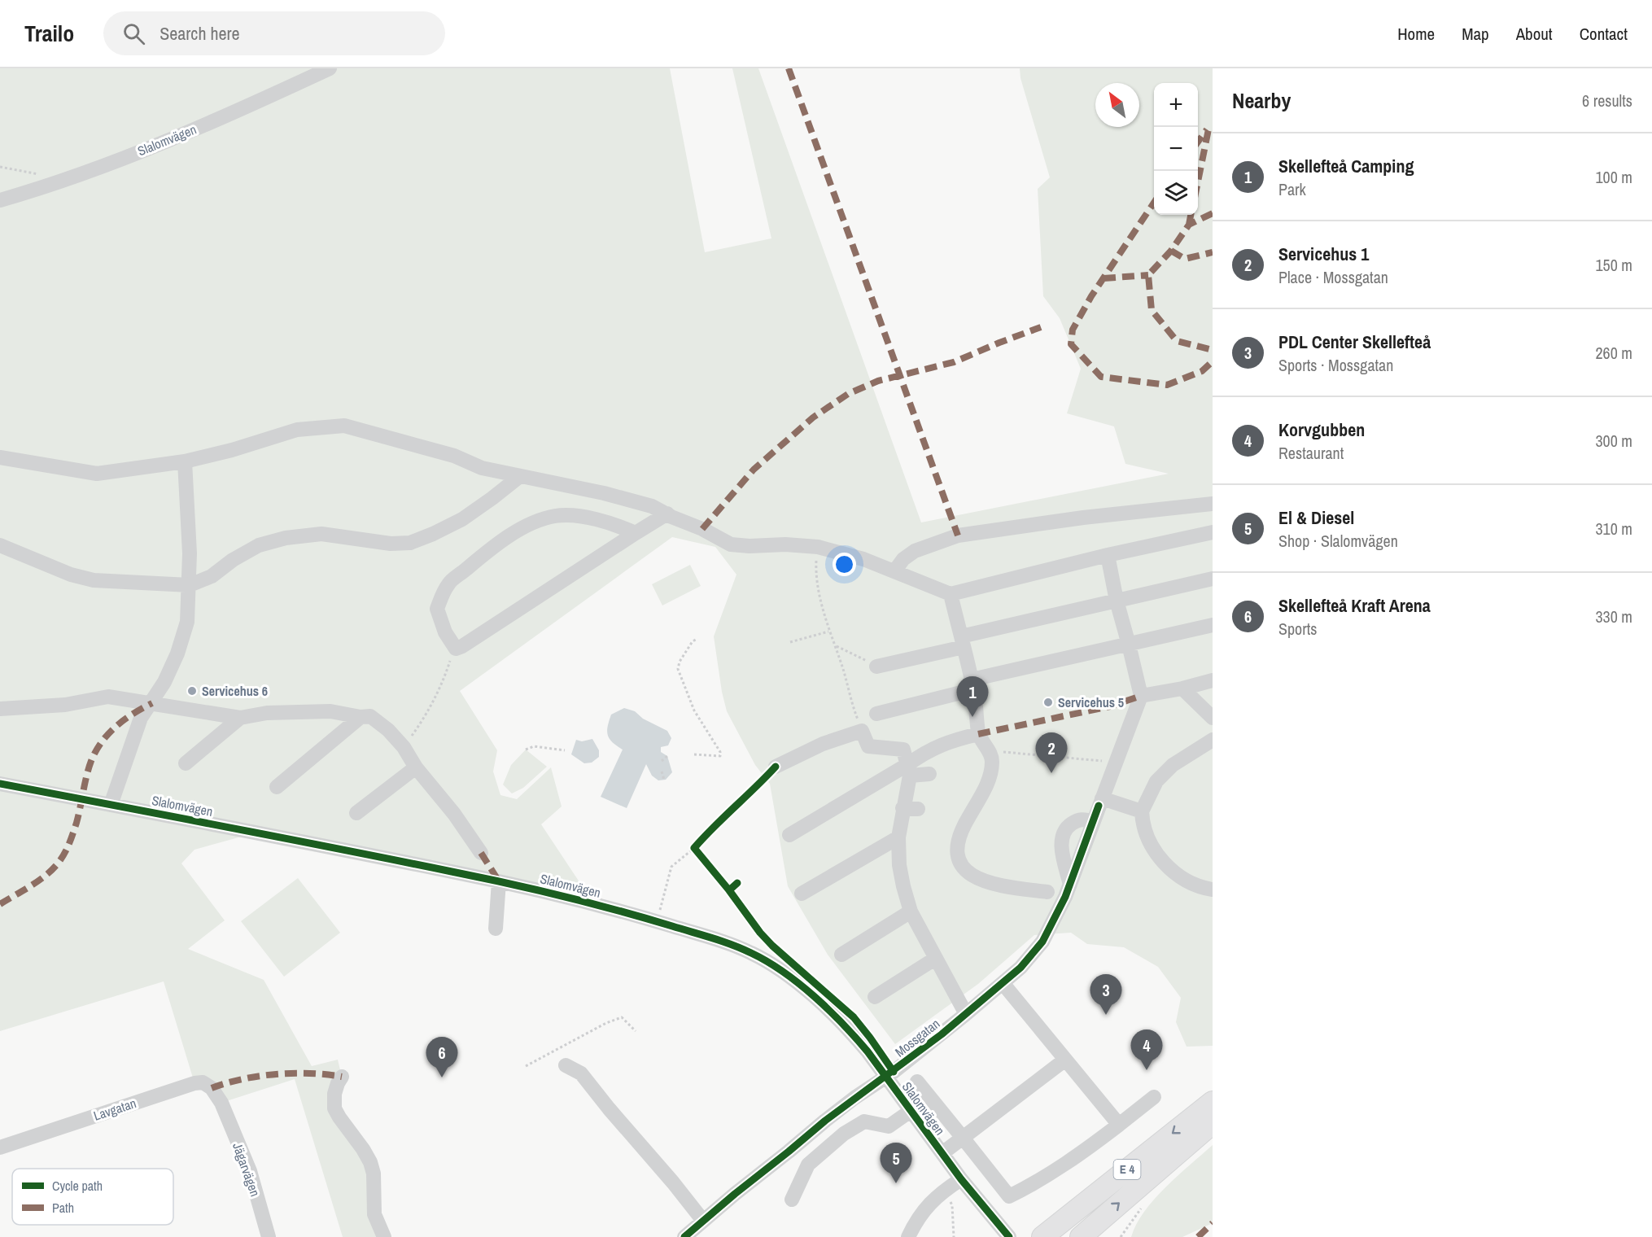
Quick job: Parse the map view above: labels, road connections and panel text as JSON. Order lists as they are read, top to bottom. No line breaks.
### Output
{"streets":{"highway":["E 4"],"street":["Slalomvägen","Mossgatan","Lavgatan","Jägarvägen"]},"crossings":[["Slalomvägen","Mossgatan"],["Lavgatan","Jägarvägen"]],"places":["Servicehus 6","Servicehus 5"],"legend":["Cycle path","Path"],"north":"top left","page":{"header":"Trailo","search":"Search here","nav":["Home","Map","About","Contact"],"heading":["Nearby","6 results"],"map_buttons":["+","−"],"list":[{"mark":"1","name":"Skellefteå Camping","note":"Park","value":"100 m"},{"mark":"2","name":"Servicehus 1","note":"Place · Mossgatan","value":"150 m"},{"mark":"3","name":"PDL Center Skellefteå","note":"Sports · Mossgatan","value":"260 m"},{"mark":"4","name":"Korvgubben","note":"Restaurant","value":"300 m"},{"mark":"5","name":"El & Diesel","note":"Shop · Slalomvägen","value":"310 m"},{"mark":"6","name":"Skellefteå Kraft Arena","note":"Sports","value":"330 m"}],"pins":["1","2","3","4","6","5"]}}
